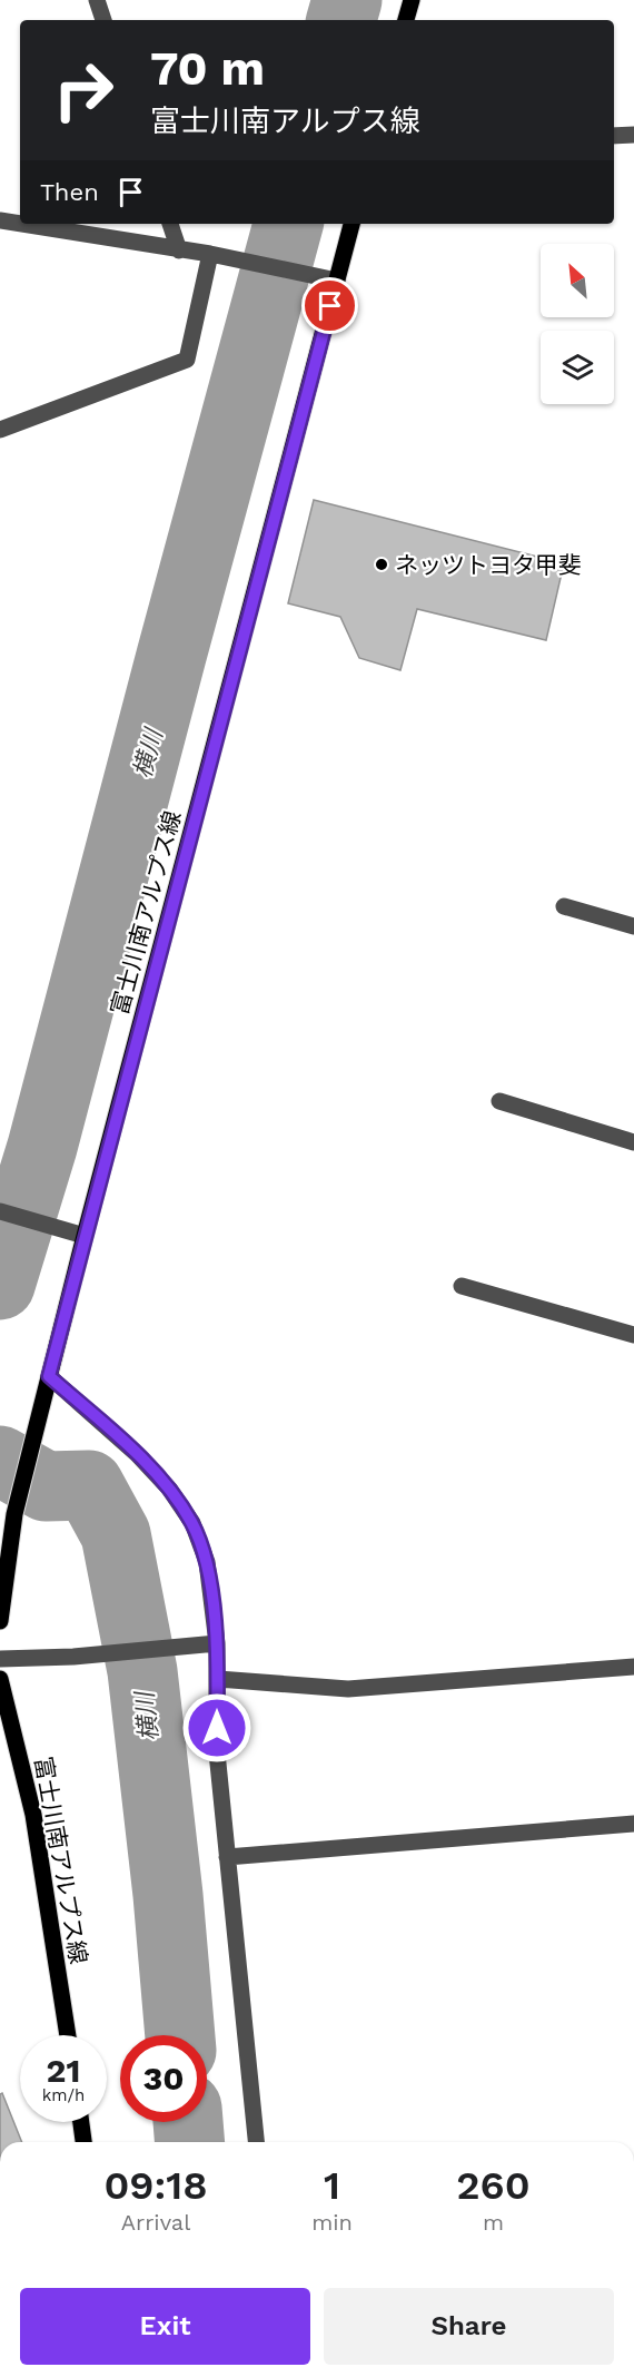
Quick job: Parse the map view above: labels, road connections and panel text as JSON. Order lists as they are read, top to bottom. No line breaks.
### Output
{"streets":{"main road":["富士川南アルプス線"]},"water":["横川"],"places":["ネッツトヨタ甲斐"],"north":"top left","page":{"turn":["70 m","富士川南アルプス線"],"then":"Then","speed":"21 km/h","limit":"30","eta":["09:18","Arrival","1","min","260","m"],"buttons":["Exit","Share"]}}
